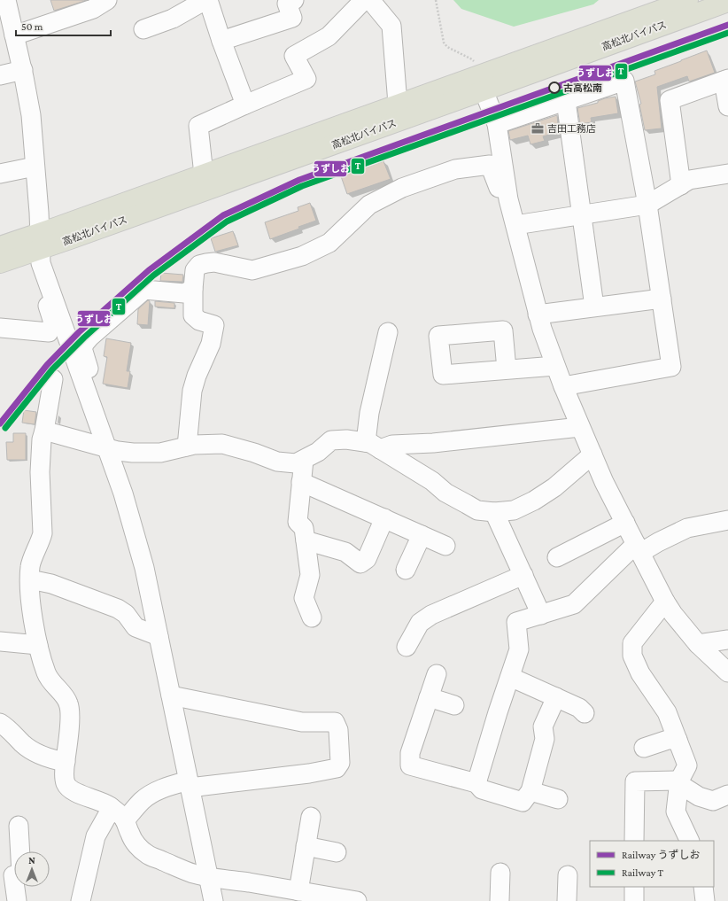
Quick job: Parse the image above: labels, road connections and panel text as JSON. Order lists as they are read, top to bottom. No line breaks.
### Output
{"streets":{"highway":["高松北バイパス"]},"places":{"other":["古高松南"],"office":["吉田工務店"]},"lines":["rail line うずしお","rail line T"],"legend":["Railway うずしお","Railway T"],"scale_bar":"50 m","north":"top"}
